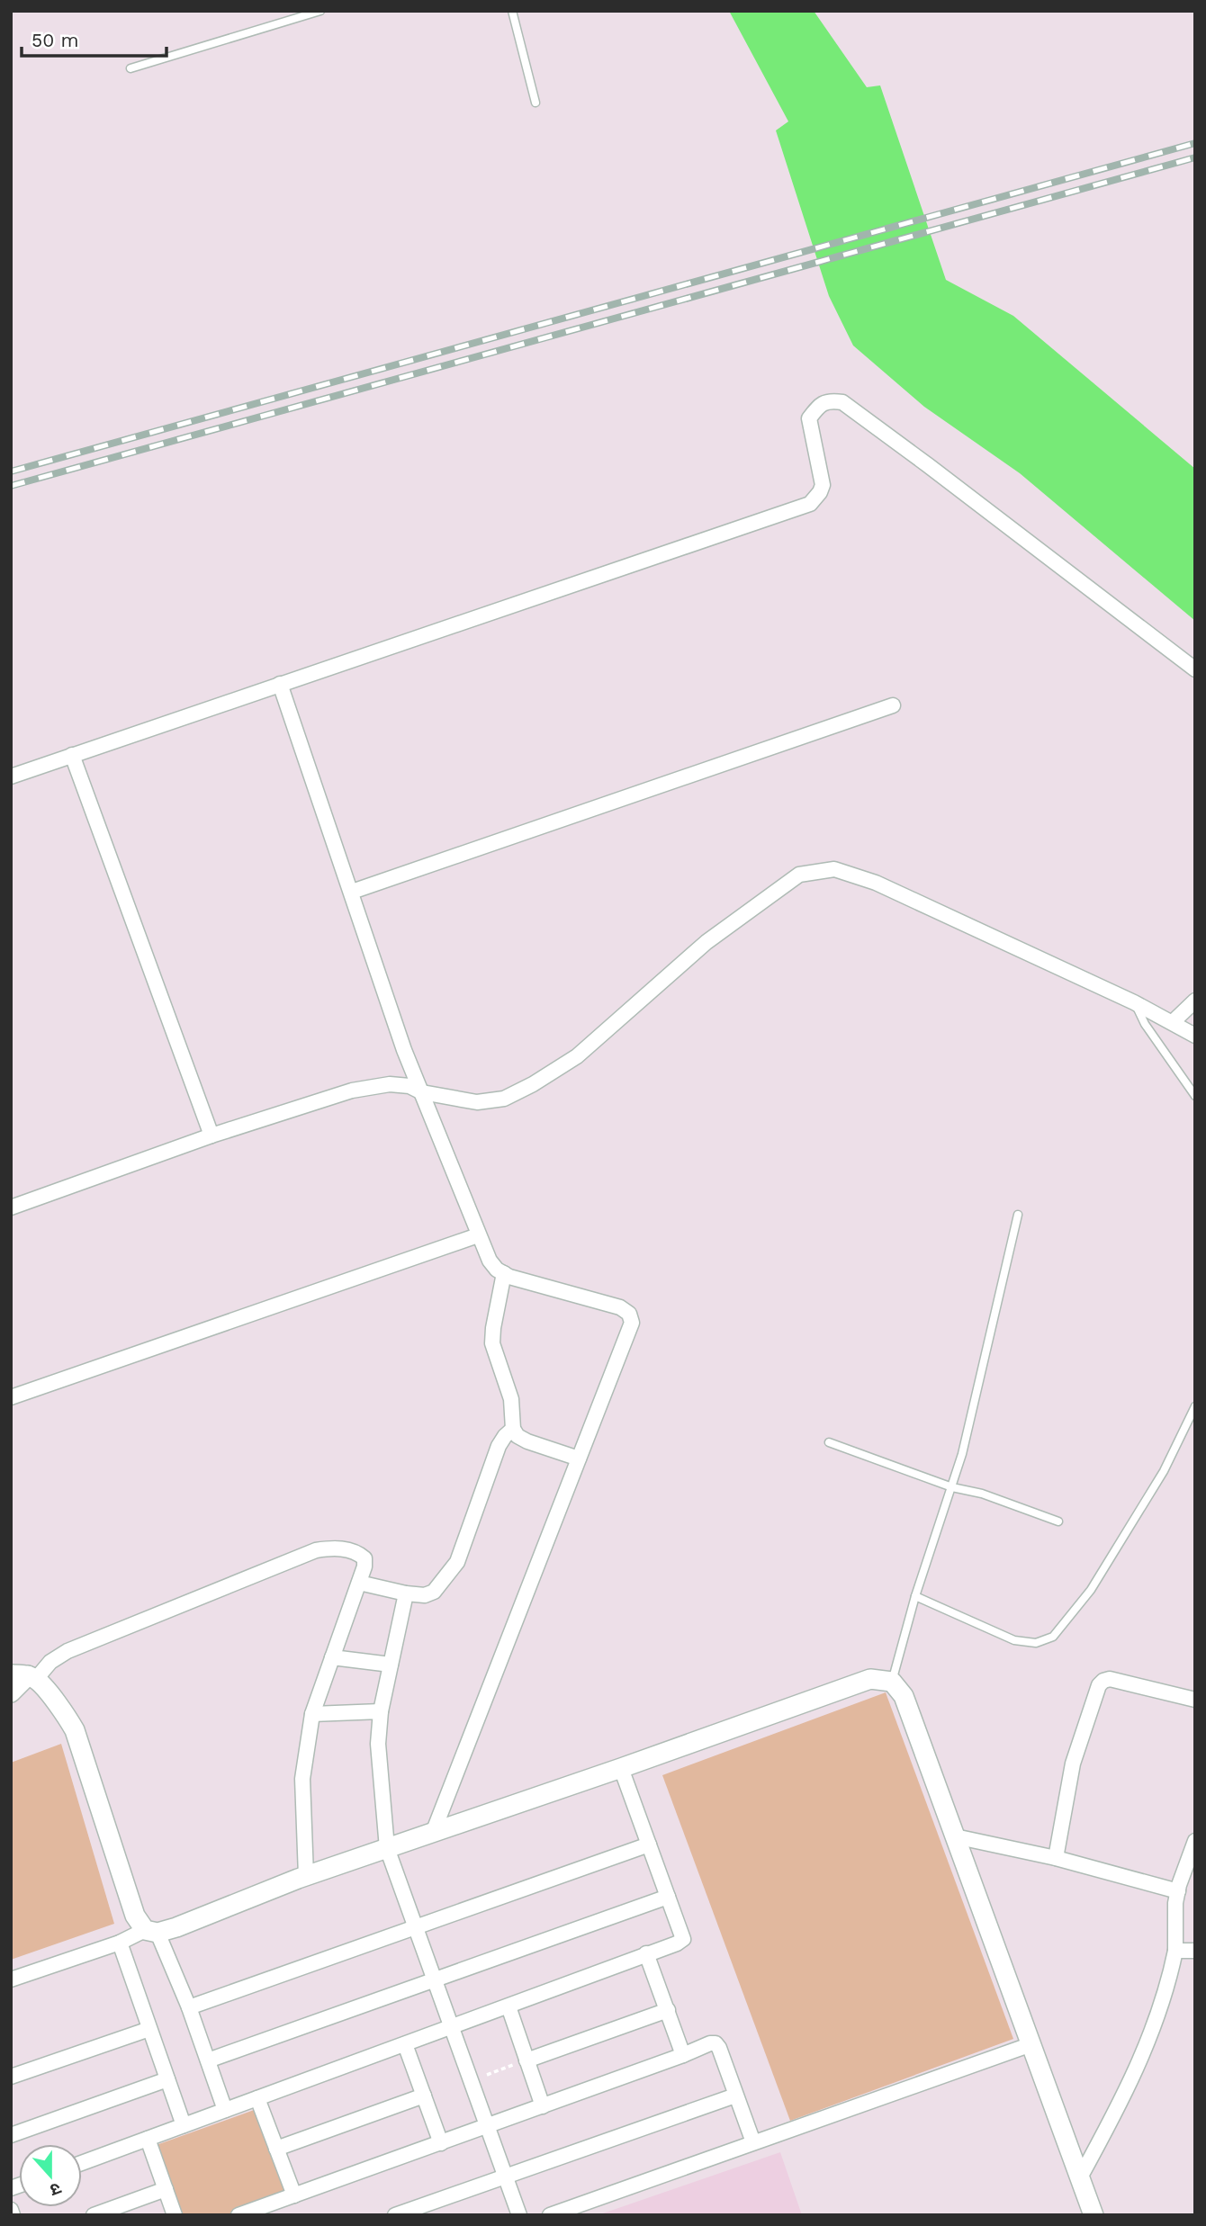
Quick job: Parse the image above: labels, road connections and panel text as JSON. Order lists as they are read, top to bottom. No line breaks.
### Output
{"scale_bar":"50 m","north":"bottom"}
